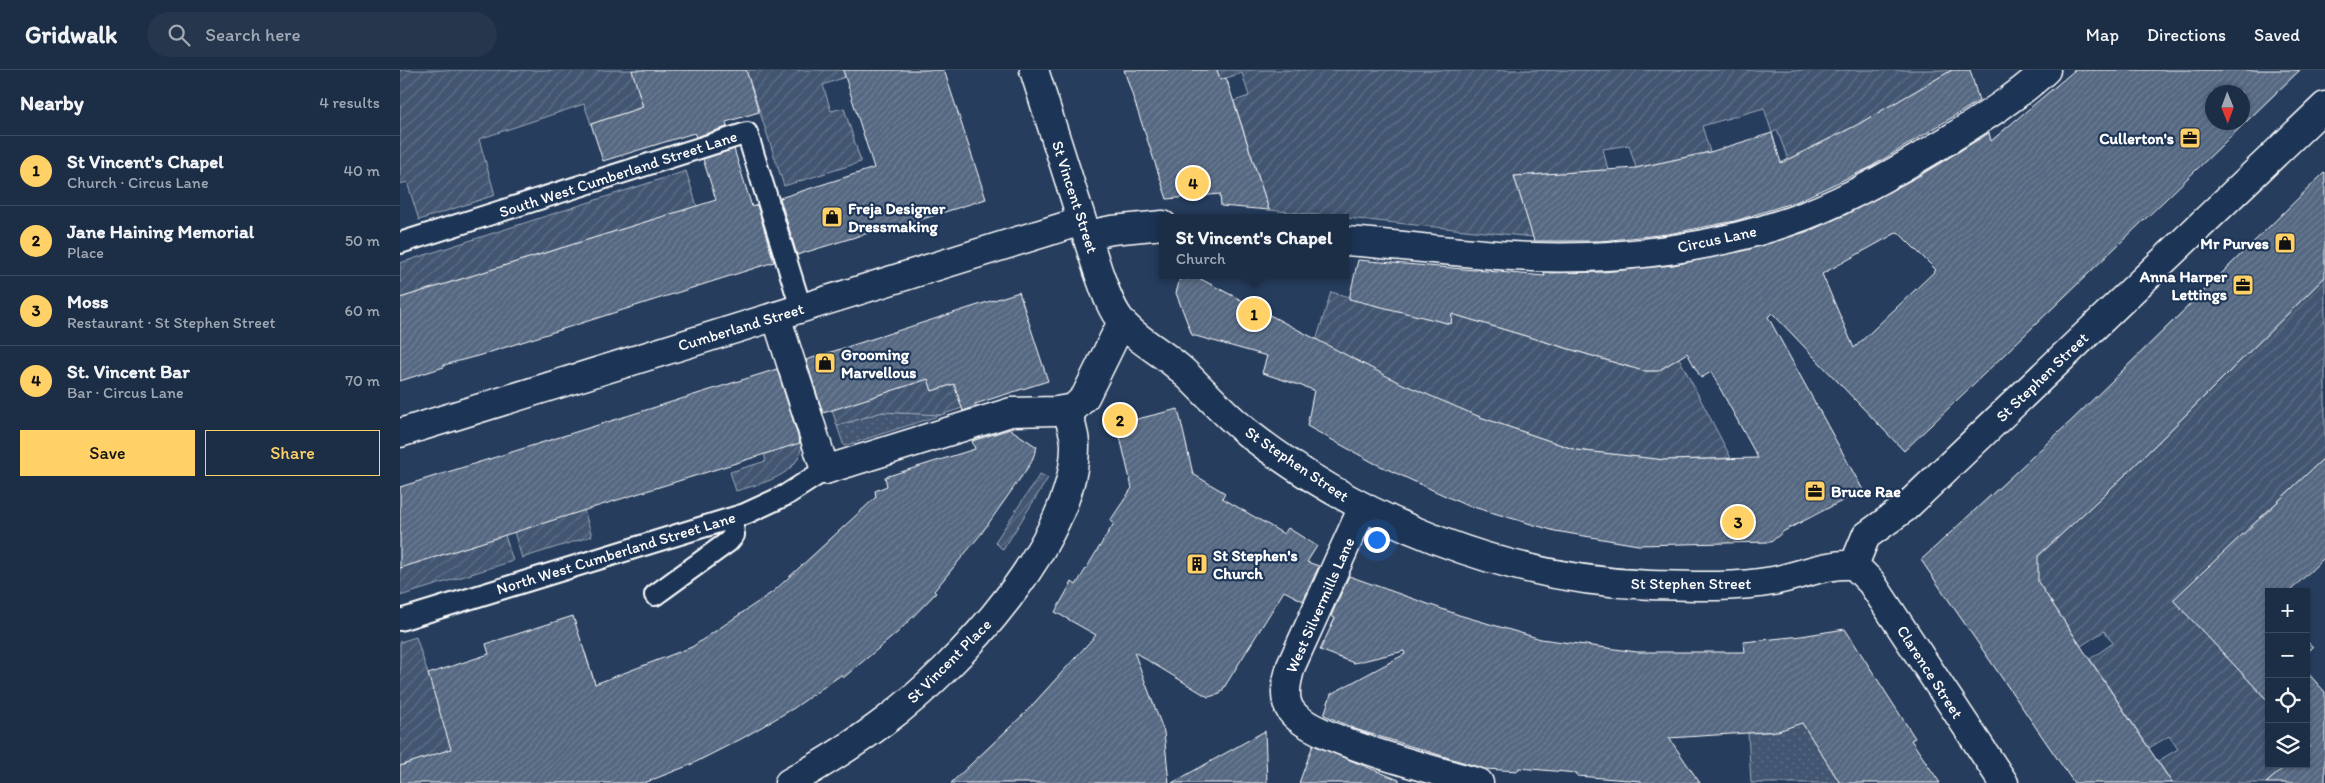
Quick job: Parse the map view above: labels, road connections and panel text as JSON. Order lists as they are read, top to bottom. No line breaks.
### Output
{"streets":{"street":["St Vincent Street","Circus Lane","Cumberland Street","St Stephen Street","North West Cumberland Street Lane","West Silvermills Lane","St Vincent Place","Clarence Street"],"lane":["South West Cumberland Street Lane"]},"crossings":[["South West Cumberland Street Lane","Cumberland Street"],["St Vincent Street","Cumberland Street"],["St Vincent Street","St Stephen Street"],["St Stephen Street","West Silvermills Lane"],["St Stephen Street","Clarence Street"],["North West Cumberland Street Lane","St Vincent Place"]],"places":{"office":["Cullerton's","Anna Harper Lettings","Bruce Rae"],"shop":["Freja Designer Dressmaking","Mr Purves","Grooming Marvellous"],"building":["St Stephen's Church"]},"north":"bottom","page":{"header":"Gridwalk","search":"Search here","nav":["Map","Directions","Saved"],"heading":["Nearby","4 results"],"list":[{"mark":"1","name":"St Vincent's Chapel","note":"Church · Circus Lane","value":"40 m"},{"mark":"2","name":"Jane Haining Memorial","note":"Place","value":"50 m"},{"mark":"3","name":"Moss","note":"Restaurant · St Stephen Street","value":"60 m"},{"mark":"4","name":"St. Vincent Bar","note":"Bar · Circus Lane","value":"70 m"}],"pins":["4","1","2","3"],"popup":["St Vincent's Chapel","Church"],"buttons":["Save","Share"],"map_buttons":["+","−"]}}
